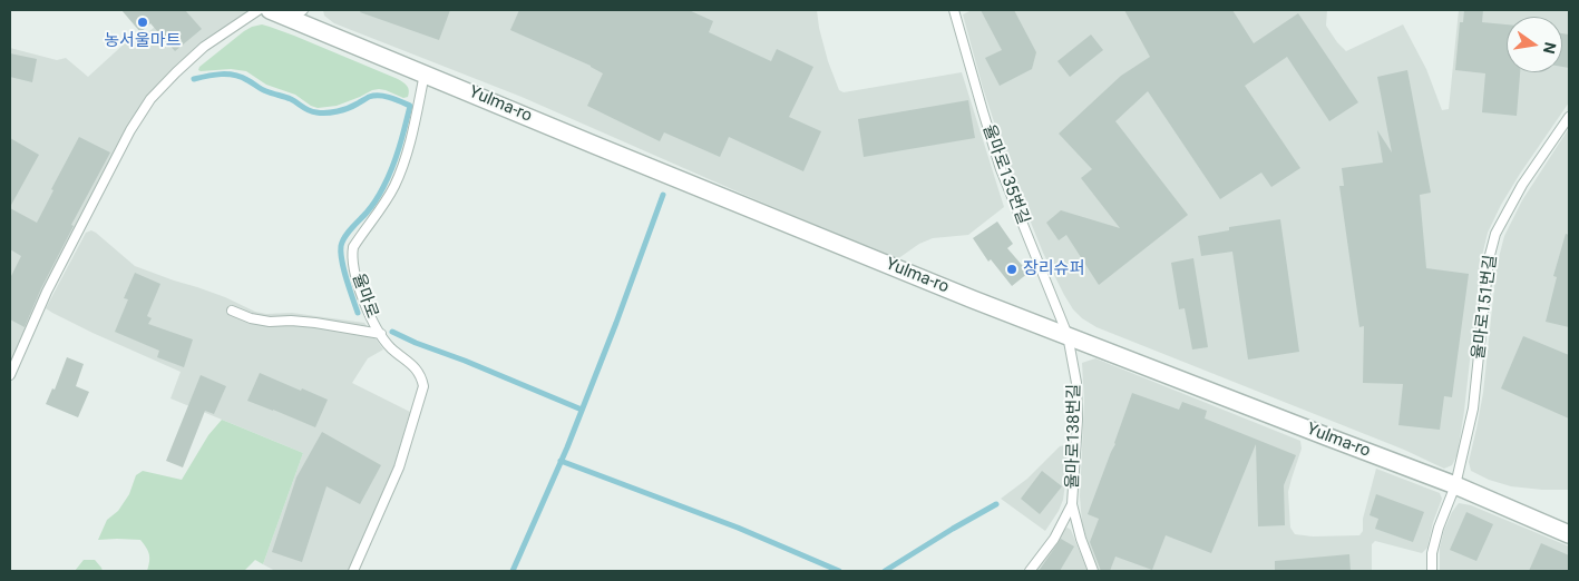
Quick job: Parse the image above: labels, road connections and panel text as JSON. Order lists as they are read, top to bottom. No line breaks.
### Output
{"streets":{"street":["Yulma-ro"],"lane":["율마로135번길","율마로","율마로151번길","율마로138번길"]},"crossings":[["Yulma-ro","율마로135번길"],["Yulma-ro","율마로"],["Yulma-ro","율마로151번길"],["Yulma-ro","율마로138번길"],["율마로135번길","율마로138번길"]],"places":["농서울마트","장리슈퍼"],"north":"right"}
